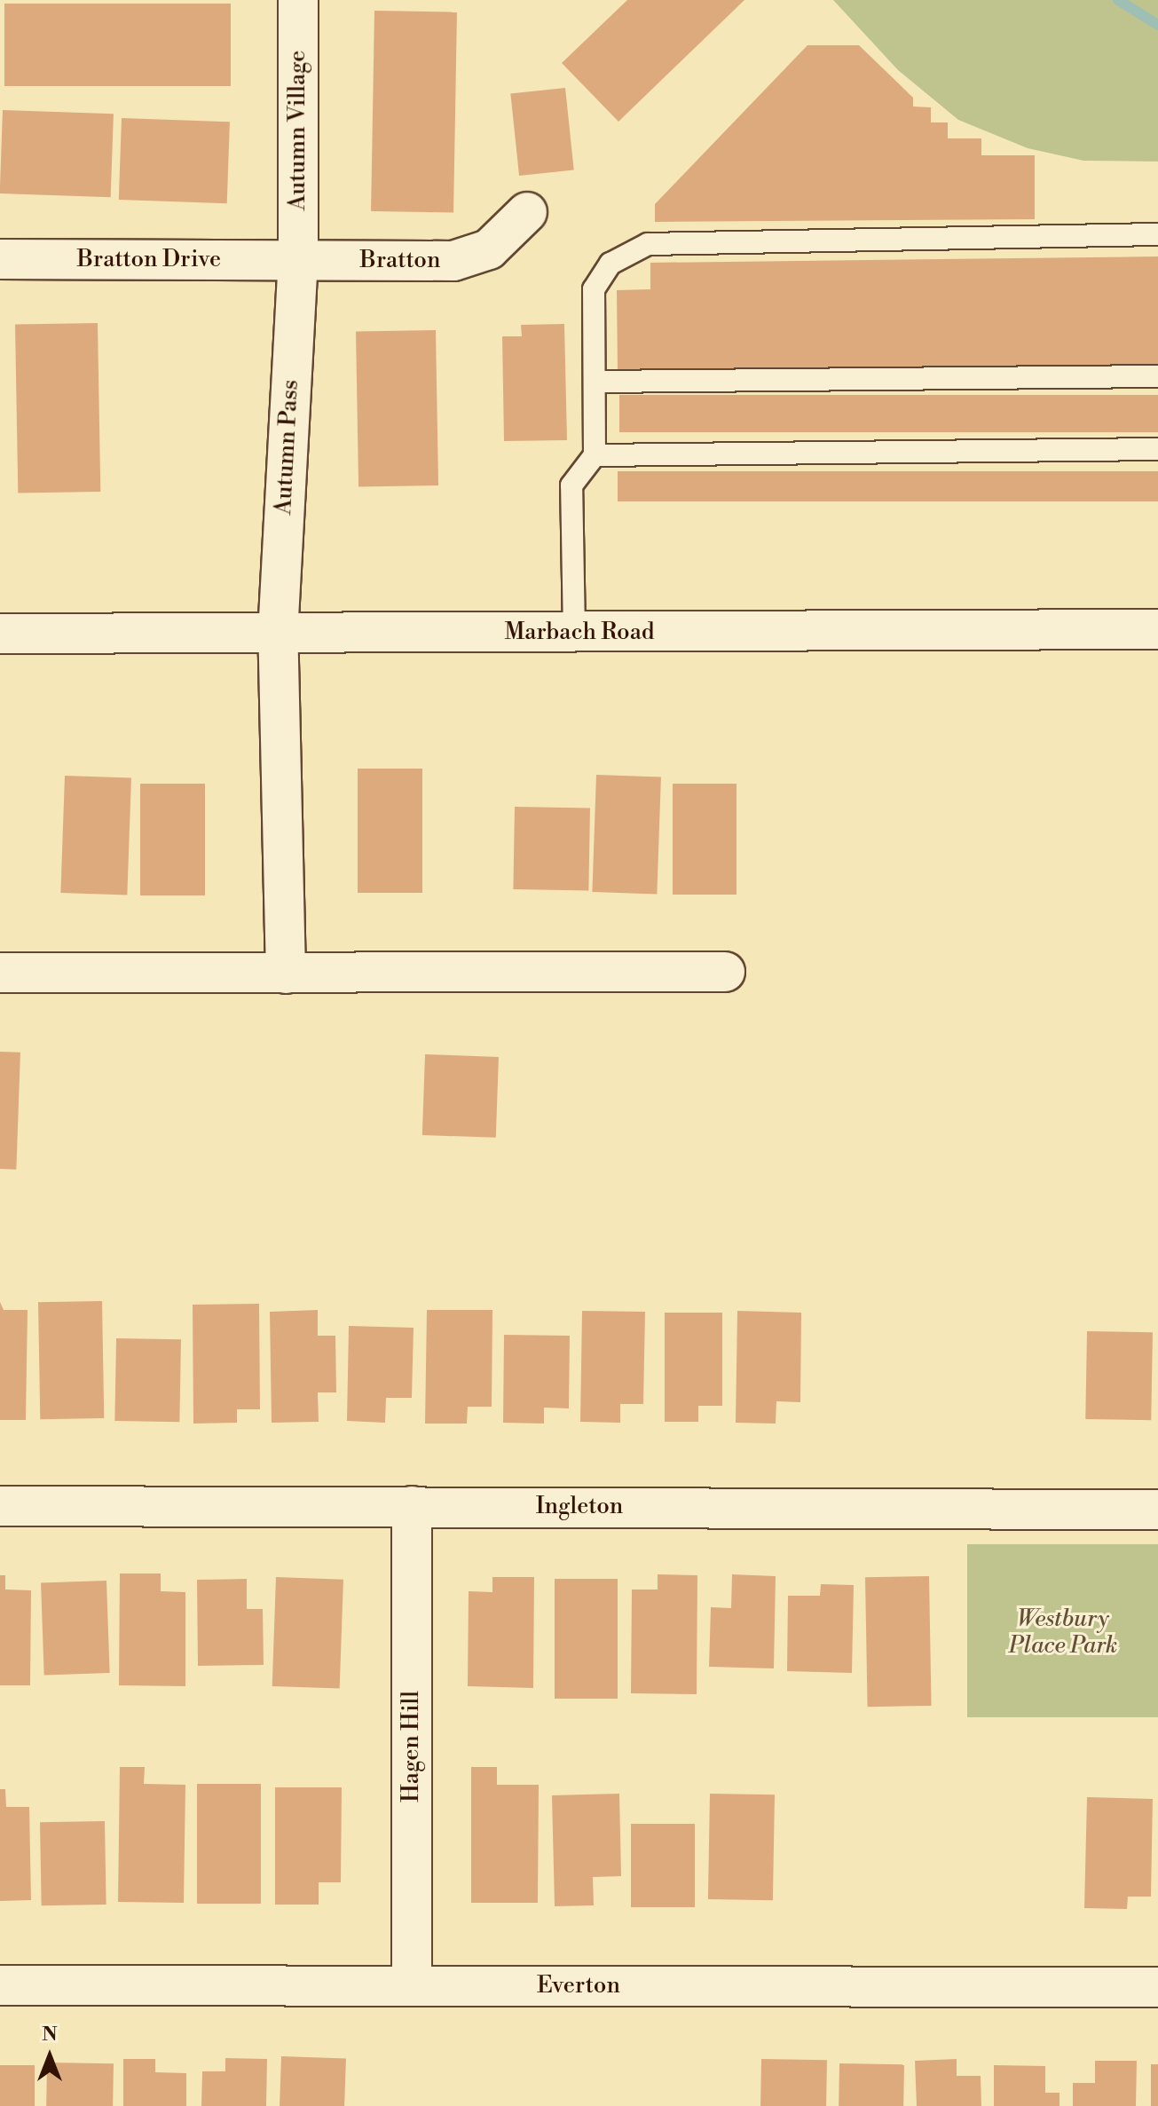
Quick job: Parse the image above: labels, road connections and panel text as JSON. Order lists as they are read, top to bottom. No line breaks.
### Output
{"streets":{"street":["Autumn Village","Bratton Drive","Bratton","Autumn Pass","Marbach Road","Ingleton","Hagen Hill","Everton"]},"crossings":[["Autumn Village","Bratton Drive"],["Autumn Village","Bratton"],["Autumn Village","Autumn Pass"],["Bratton Drive","Bratton"],["Bratton Drive","Autumn Pass"],["Bratton","Autumn Pass"],["Autumn Pass","Marbach Road"],["Ingleton","Hagen Hill"],["Hagen Hill","Everton"]],"parks":["Westbury Place Park"],"north":"top"}
